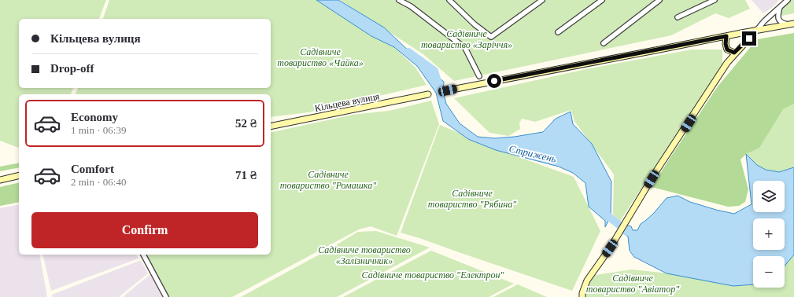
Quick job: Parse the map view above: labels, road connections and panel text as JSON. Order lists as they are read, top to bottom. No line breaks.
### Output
{"streets":{"main road":["Кільцева вулиця"]},"water":["Стрижень"],"parks":["Садівниче товариство «Заріччя»","Садівниче товариство «Чайка»","Садівниче товариство \"Ромашка\"","Садівниче товариство \"Рябина\"","Садівниче товариство «Залізничник»","Садівниче товариство \"Електрон\"","Садівниче товариство \"Авіатор\""],"page":{"banner":["Кільцева вулиця","Drop-off"],"list":[{"name":"Economy","note":"1 min · 06:39","value":"52 ₴"},{"name":"Comfort","note":"2 min · 06:40","value":"71 ₴"}],"map_buttons":["+","−"],"buttons":"Confirm"}}
